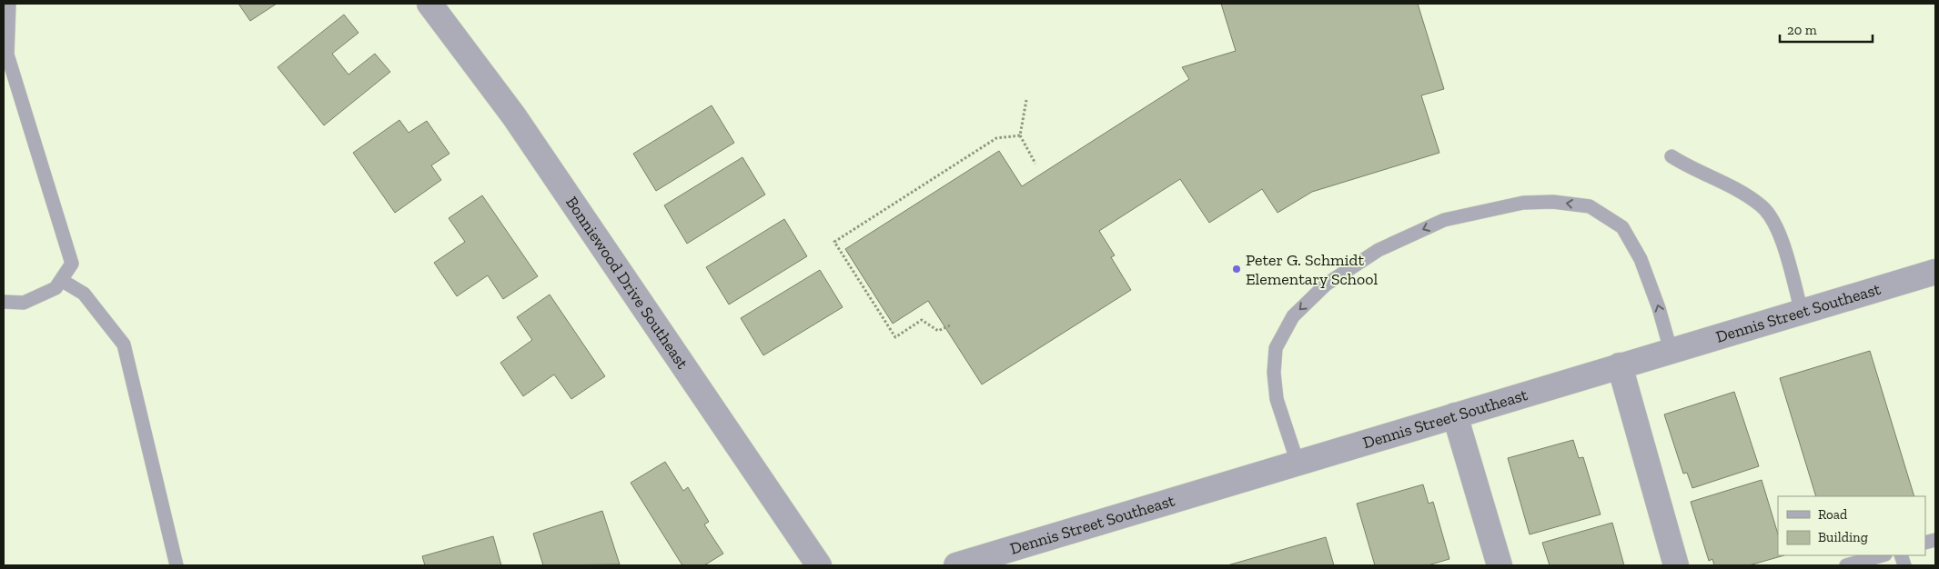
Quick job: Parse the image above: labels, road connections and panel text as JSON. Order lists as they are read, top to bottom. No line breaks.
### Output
{"streets":{"street":["Bonniewood Drive Southeast","Dennis Street Southeast"]},"places":["Peter G. Schmidt Elementary School"],"legend":["Road","Building"],"scale_bar":"20 m"}
